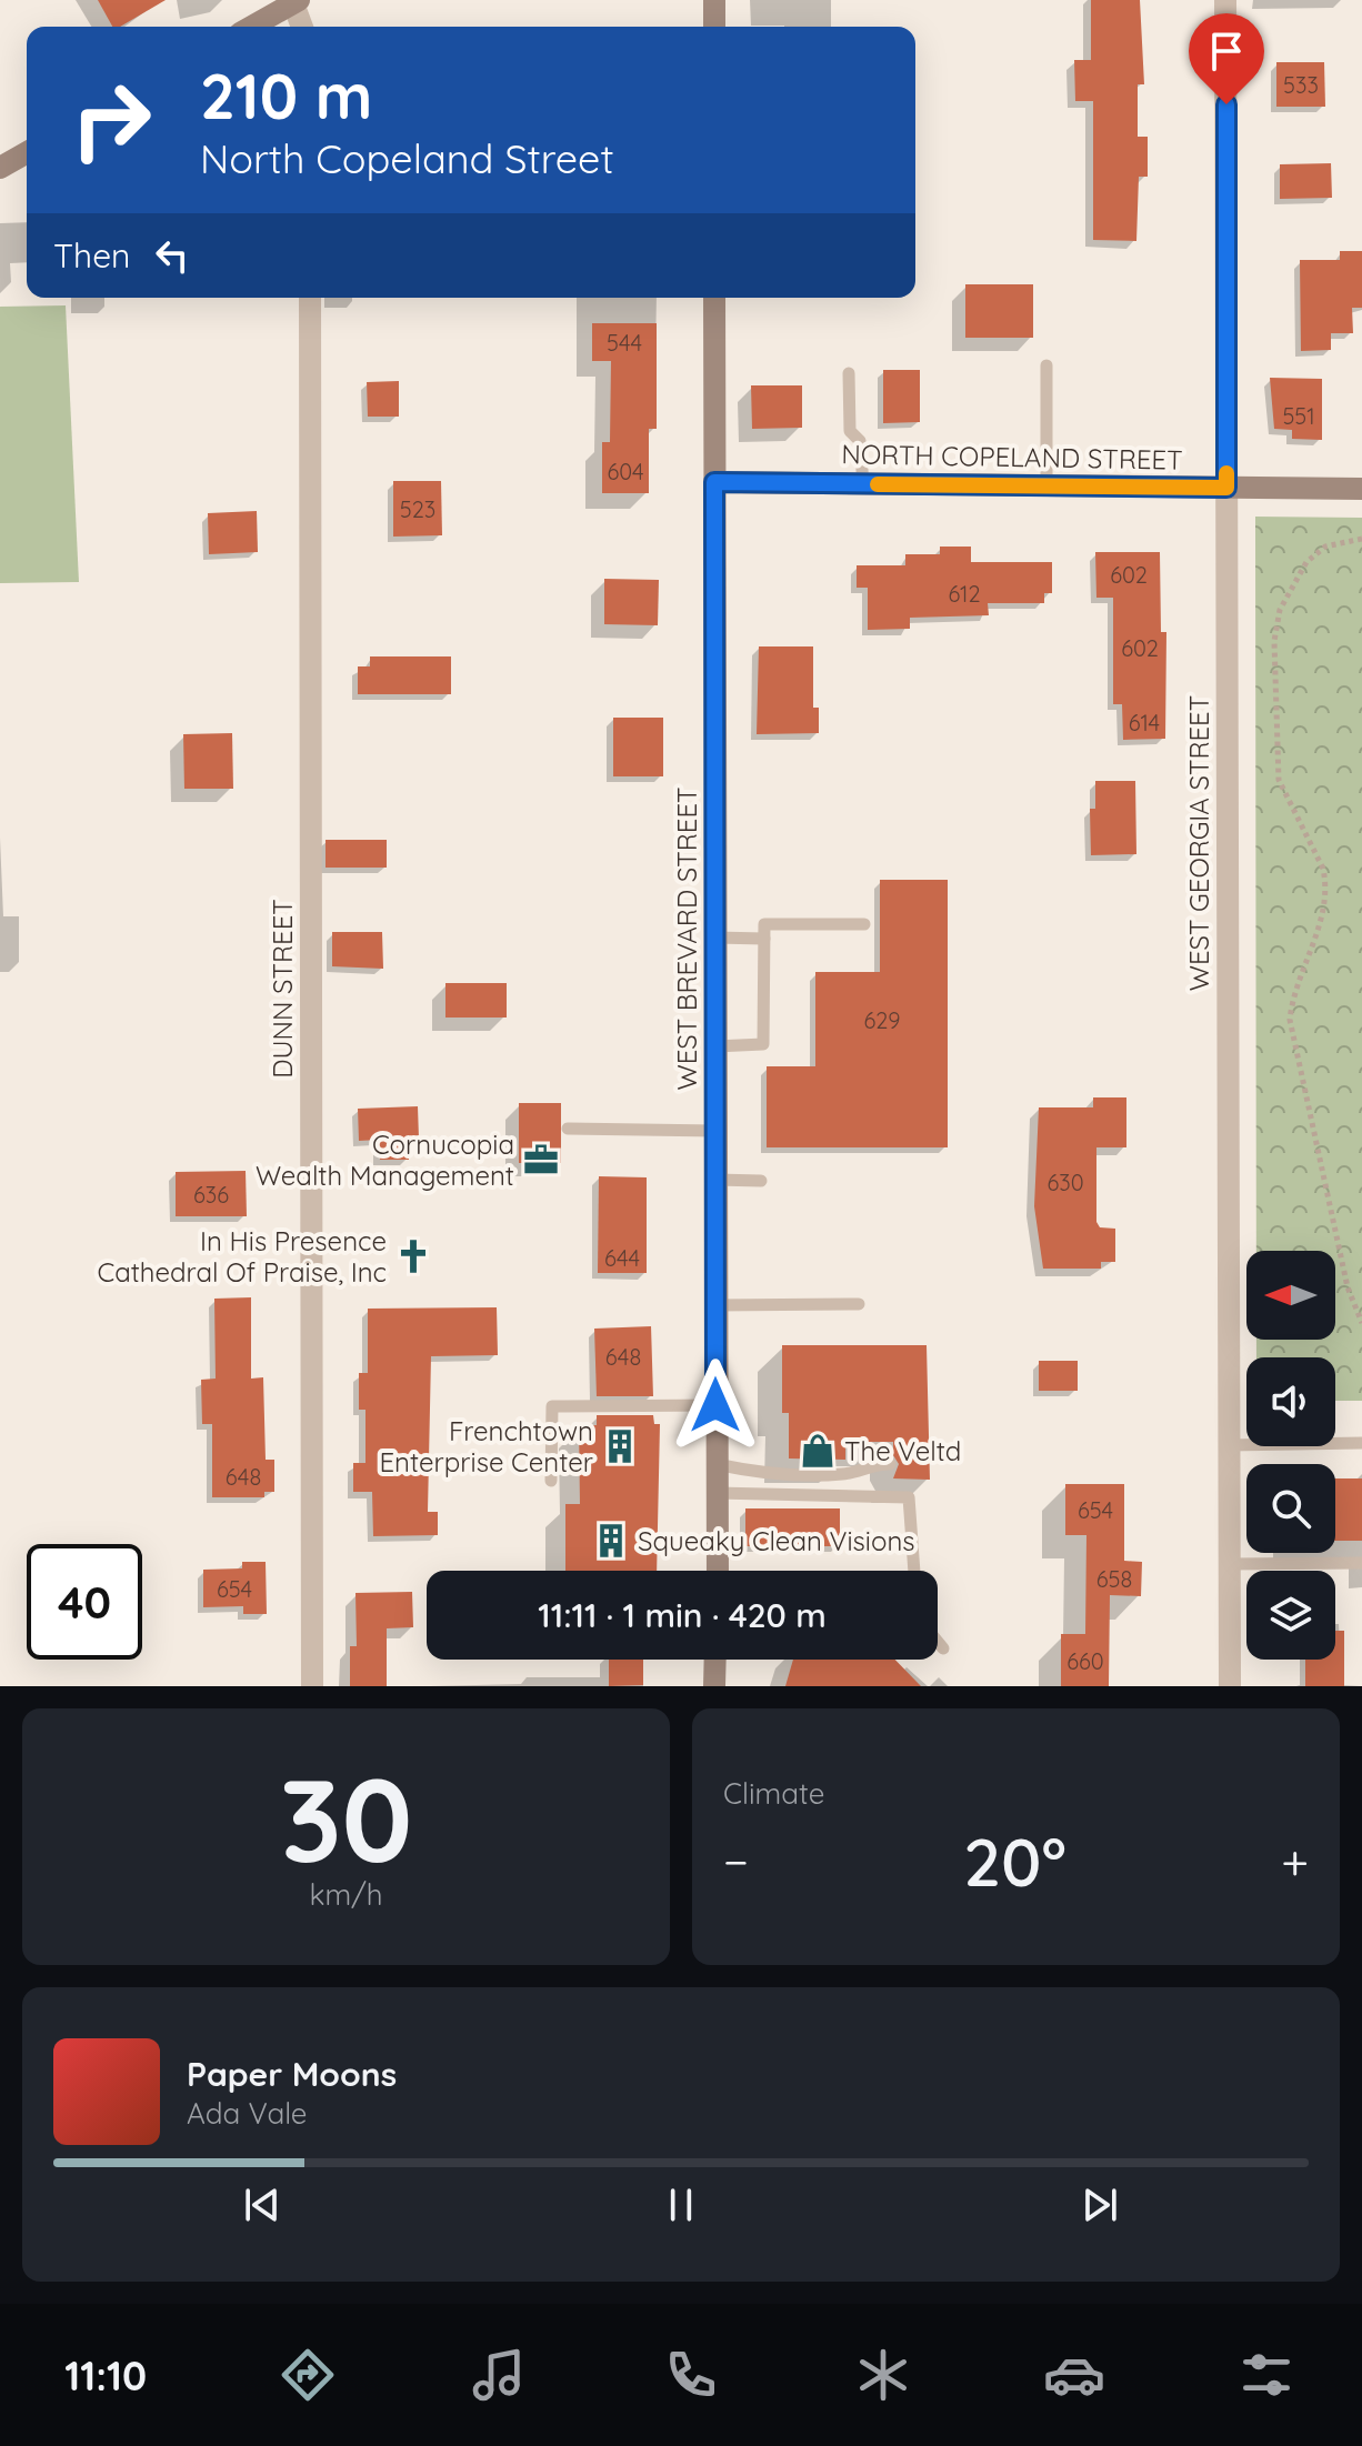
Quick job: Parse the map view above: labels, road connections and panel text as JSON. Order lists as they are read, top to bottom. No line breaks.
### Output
{"streets":{"street":["NORTH COPELAND STREET","WEST GEORGIA STREET","WEST BREVARD STREET","DUNN STREET"]},"crossings":[["NORTH COPELAND STREET","WEST GEORGIA STREET"],["NORTH COPELAND STREET","WEST BREVARD STREET"]],"places":{"office":["Cornucopia Wealth Management"],"church":["In His Presence Cathedral Of Praise, Inc"],"building":["Frenchtown Enterprise Center","Squeaky Clean Visions"],"shop":["The Veltd"]},"house_numbers":["533","544","551","604","523","602","612","602","614","629","630","636","644","648","648","654","658","654","660"],"north":"left","page":{"turn":["210 m","North Copeland Street"],"then":"Then","limit":"40","trip":"11:11 · 1 min · 420 m","tile":[["30","km/h"],"Climate"],"heat":["−","20°","+"],"song":["Paper Moons","Ada Vale"],"tabs":"11:10"}}
